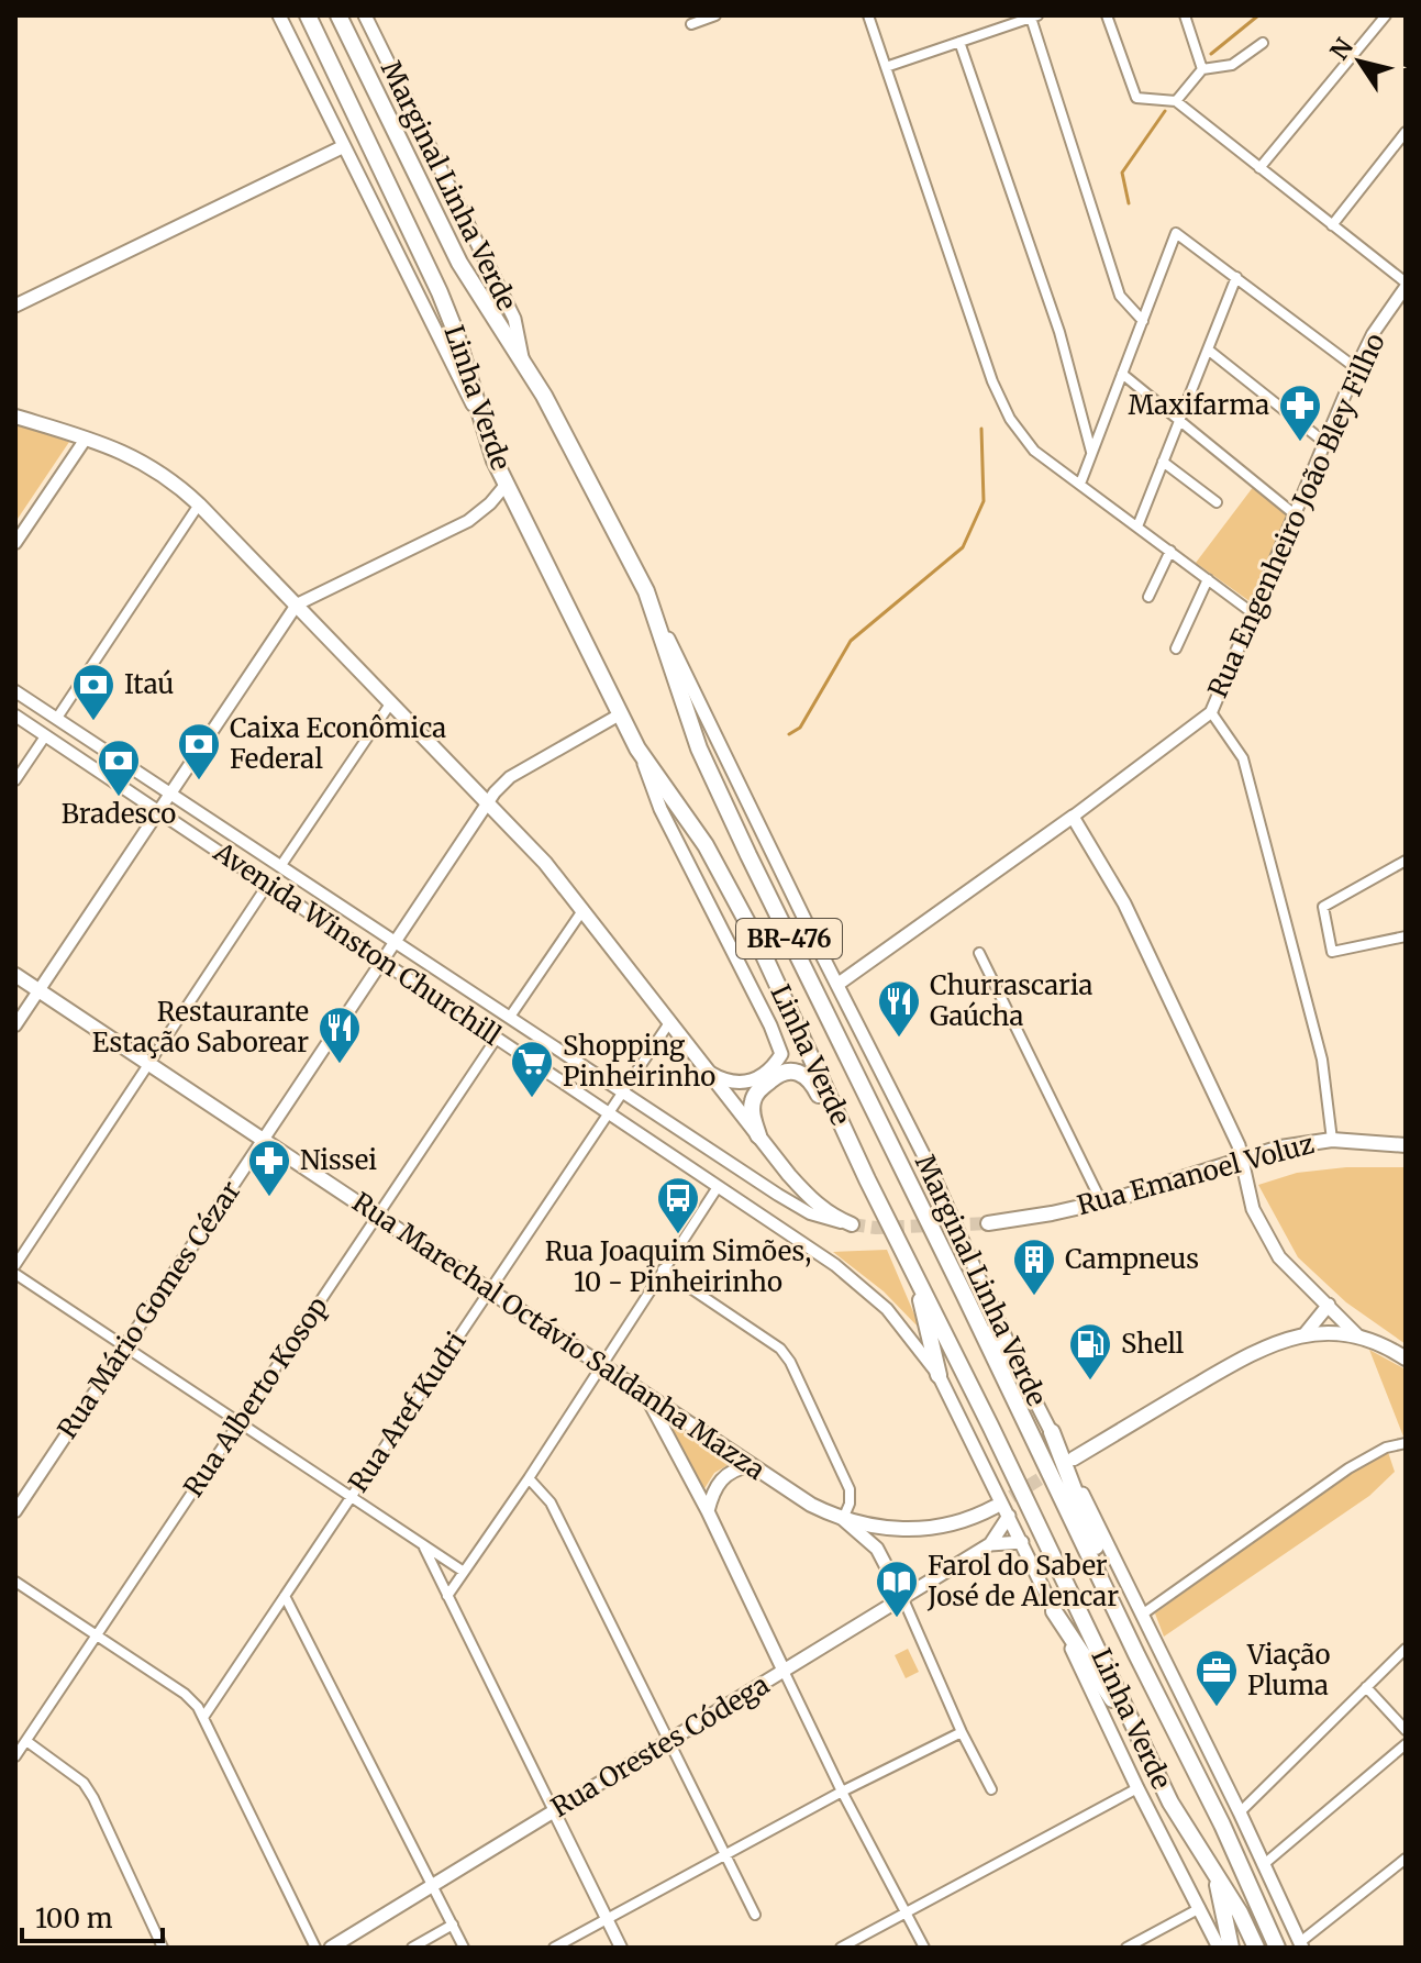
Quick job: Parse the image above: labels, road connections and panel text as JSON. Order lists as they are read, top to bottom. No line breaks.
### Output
{"streets":{"highway":["Linha Verde","BR-476"],"main road":["Marginal Linha Verde","Rua Engenheiro João Bley Filho","Rua Emanoel Voluz","Rua Marechal Octávio Saldanha Mazza","Rua Orestes Códega"],"street":["Avenida Winston Churchill","Rua Mário Gomes Cézar","Rua Alberto Kosop","Rua Aref Kudri"]},"crossings":[["Marginal Linha Verde","Linha Verde"],["Marginal Linha Verde","Rua Engenheiro João Bley Filho"],["Linha Verde","Rua Mário Gomes Cézar"],["Avenida Winston Churchill","Rua Mário Gomes Cézar"],["Avenida Winston Churchill","Rua Alberto Kosop"],["Avenida Winston Churchill","Rua Aref Kudri"],["Rua Mário Gomes Cézar","Rua Marechal Octávio Saldanha Mazza"],["Rua Marechal Octávio Saldanha Mazza","Rua Alberto Kosop"],["Rua Marechal Octávio Saldanha Mazza","Rua Aref Kudri"]],"places":{"pharmacy":["Maxifarma","Nissei"],"bank":["Itaú","Caixa Econômica Federal","Bradesco"],"restaurant":["Churrascaria Gaúcha","Restaurante Estação Saborear"],"supermarket":["Shopping Pinheirinho"],"bus stop":["Rua Joaquim Simões, 10 - Pinheirinho"],"building":["Campneus"],"fuel station":["Shell"],"library":["Farol do Saber José de Alencar"],"office":["Viação Pluma"]},"scale_bar":"100 m","north":"top left"}
